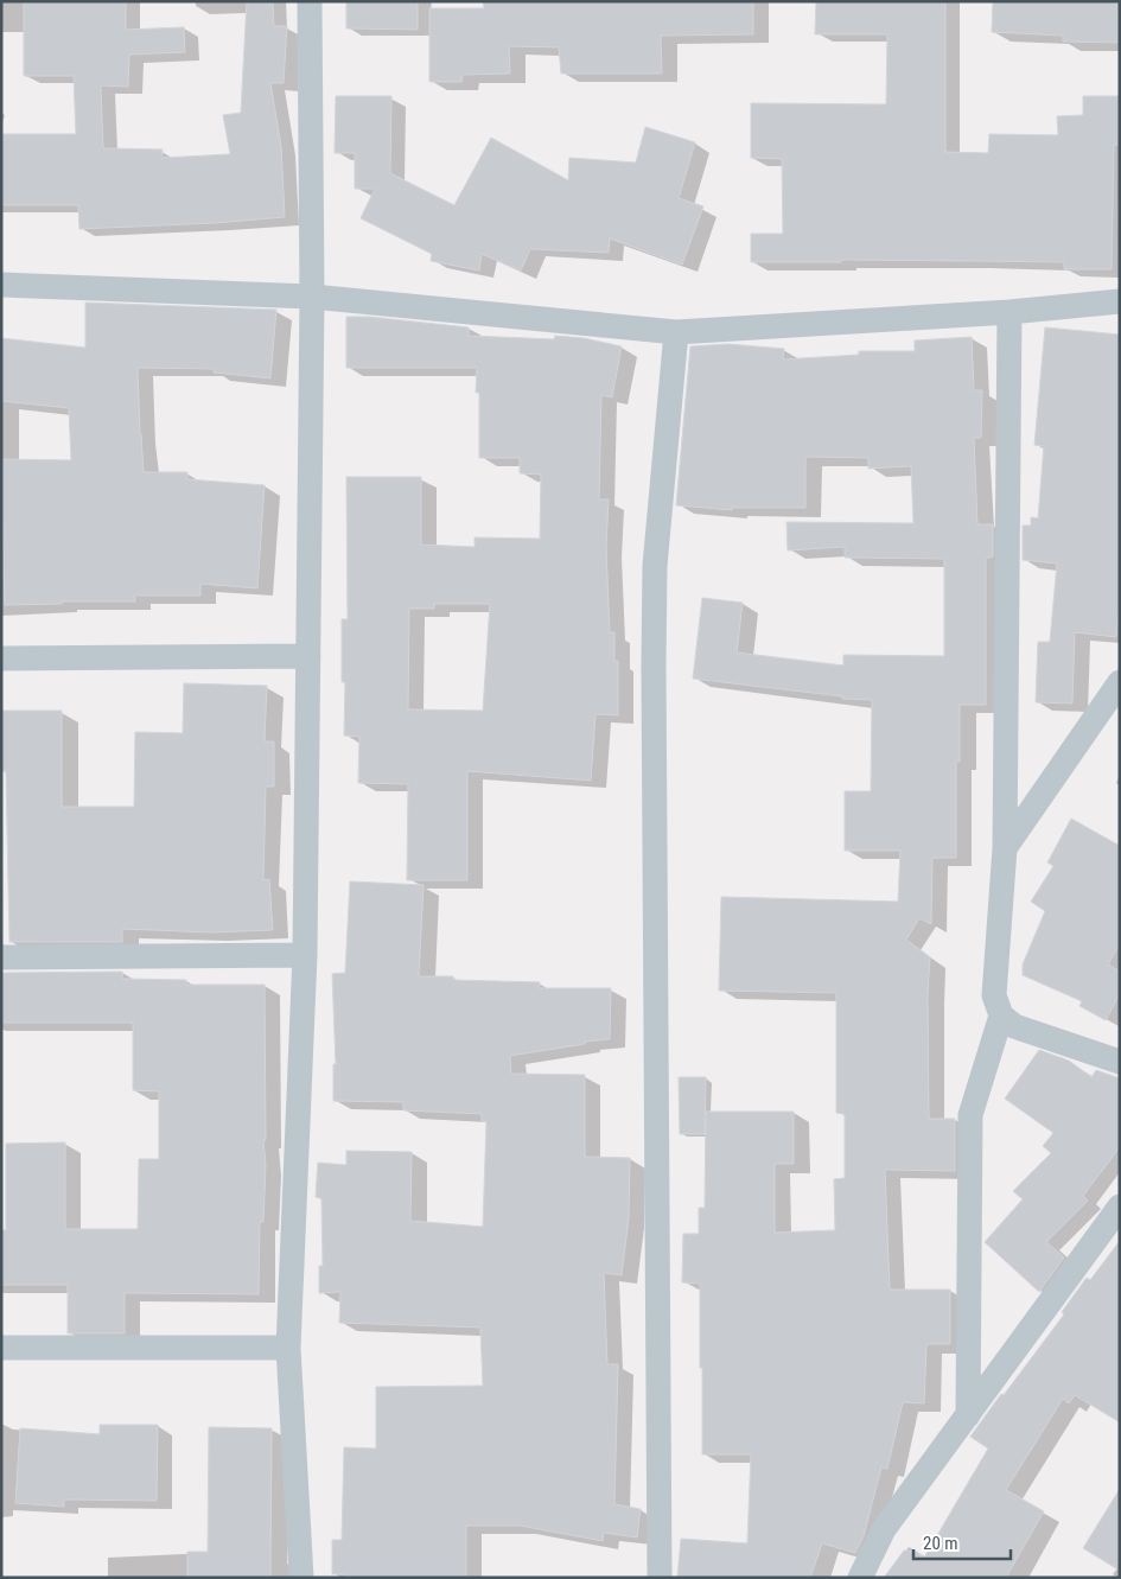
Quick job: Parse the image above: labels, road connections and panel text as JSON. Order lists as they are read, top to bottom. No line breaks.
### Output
{"scale_bar":"20 m"}
